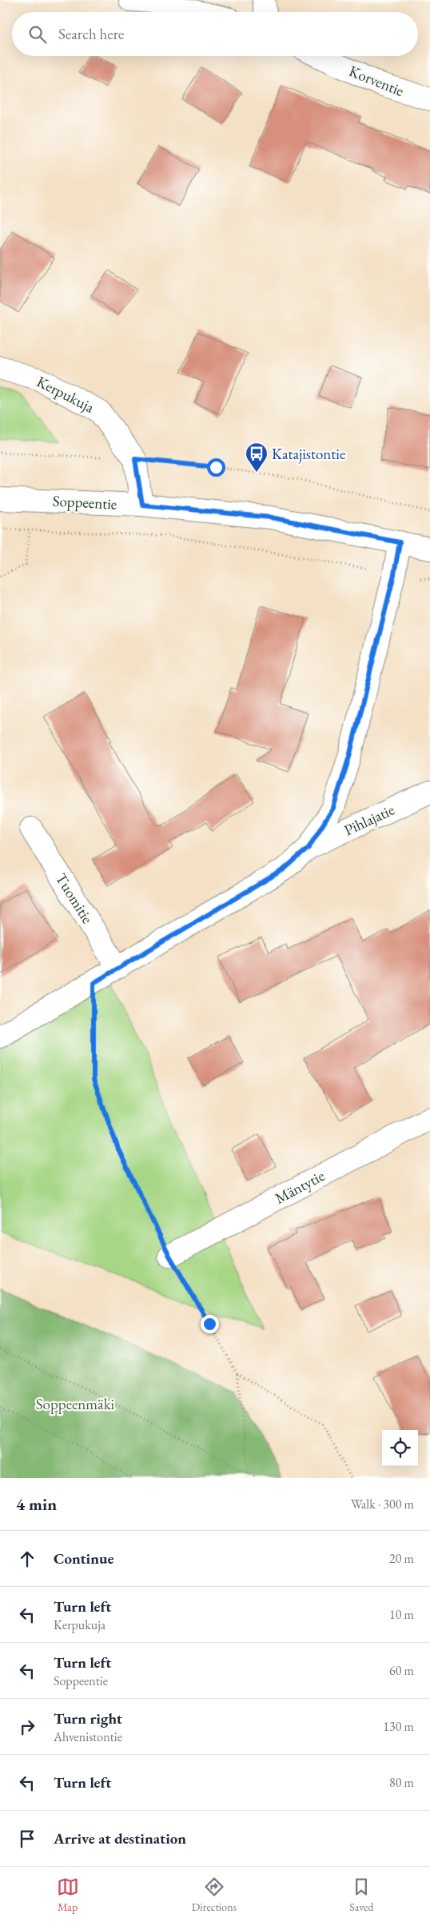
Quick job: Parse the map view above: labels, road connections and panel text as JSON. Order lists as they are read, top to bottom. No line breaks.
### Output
{"streets":{"street":["Korventie","Kerpukuja","Soppeentie","Pihlajatie","Tuomitie","Mäntytie"]},"crossings":[["Kerpukuja","Soppeentie"]],"parks":["Soppeenmäki"],"places":{"bus stop":["Katajistontie"]},"page":{"search":"Search here","heading":["4 min","Walk · 300 m"],"list":[["Continue","20 m"],["Turn left","Kerpukuja","10 m"],["Turn left","Soppeentie","60 m"],["Turn right","Ahvenistontie","130 m"],["Turn left","80 m"],"Arrive at destination"],"nav":["Map","Directions","Saved"]}}
